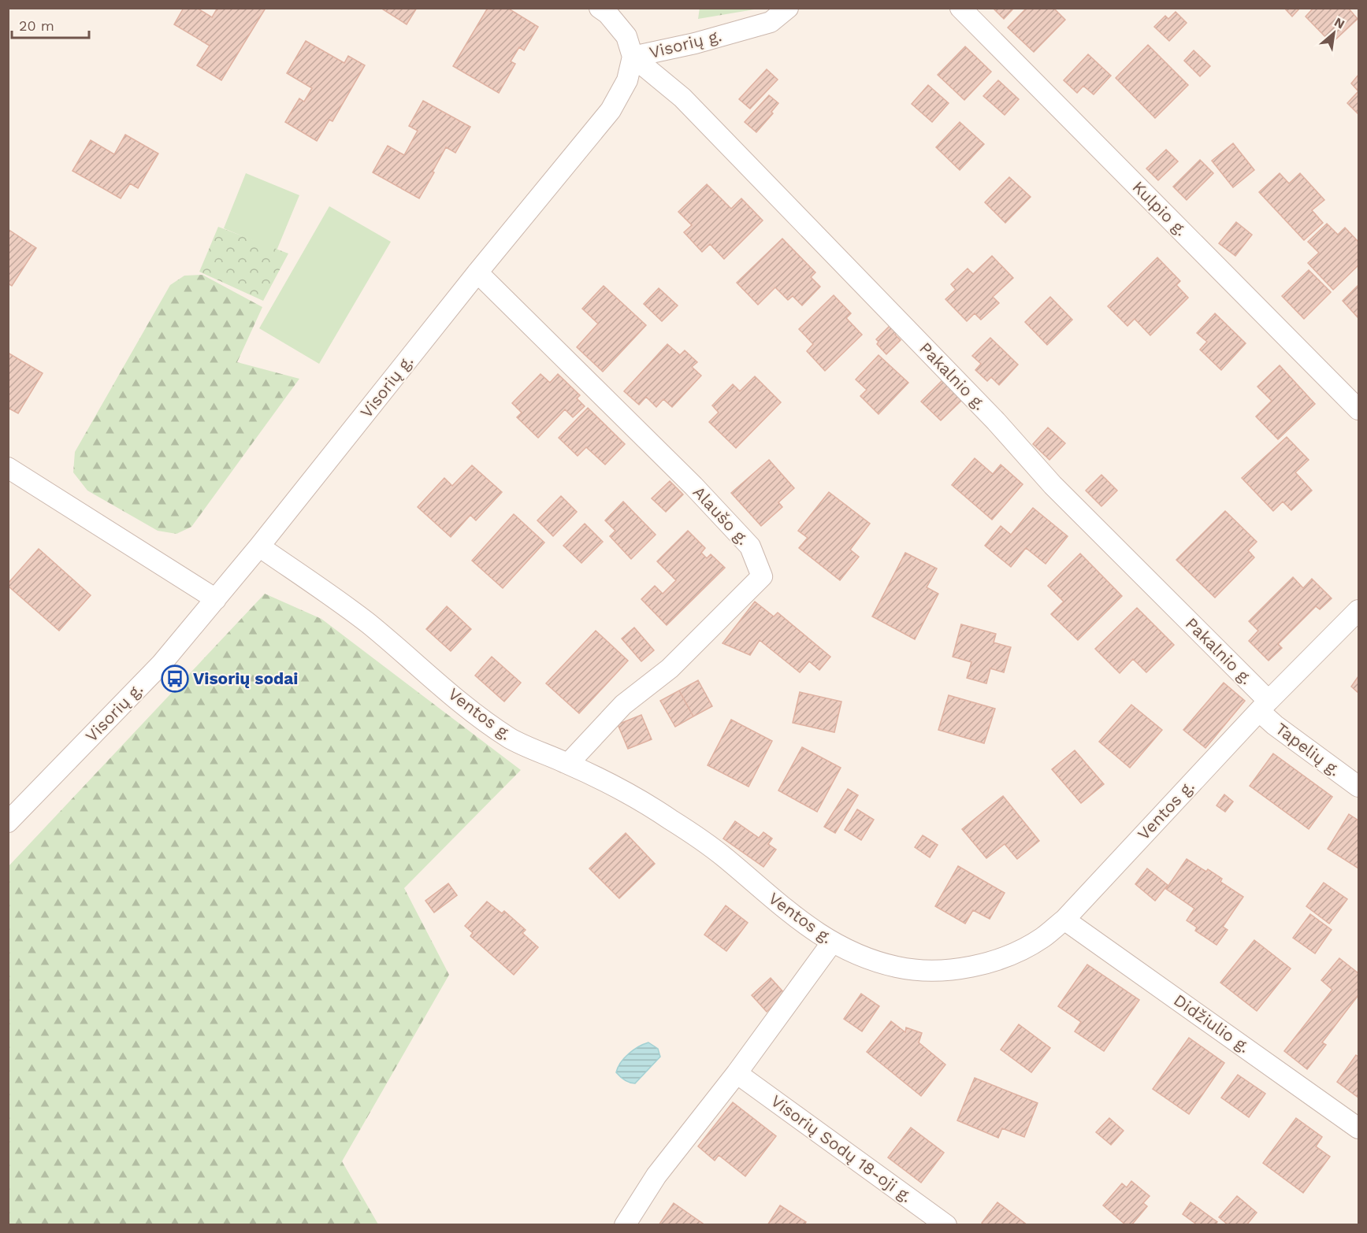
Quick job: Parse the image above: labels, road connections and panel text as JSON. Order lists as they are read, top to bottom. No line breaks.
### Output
{"streets":{"street":["Visorių g.","Kulpio g.","Pakalnio g.","Alaušo g.","Ventos g.","Tapelių g.","Didžiulio g.","Visorių Sodų 18-oji g."]},"crossings":[["Visorių g.","Pakalnio g."],["Visorių g.","Alaušo g."],["Visorių g.","Ventos g."],["Pakalnio g.","Ventos g."],["Pakalnio g.","Tapelių g."],["Alaušo g.","Ventos g."],["Ventos g.","Tapelių g."],["Ventos g.","Didžiulio g."]],"places":{"bus stop":["Visorių sodai"]},"scale_bar":"20 m","north":"top right"}
